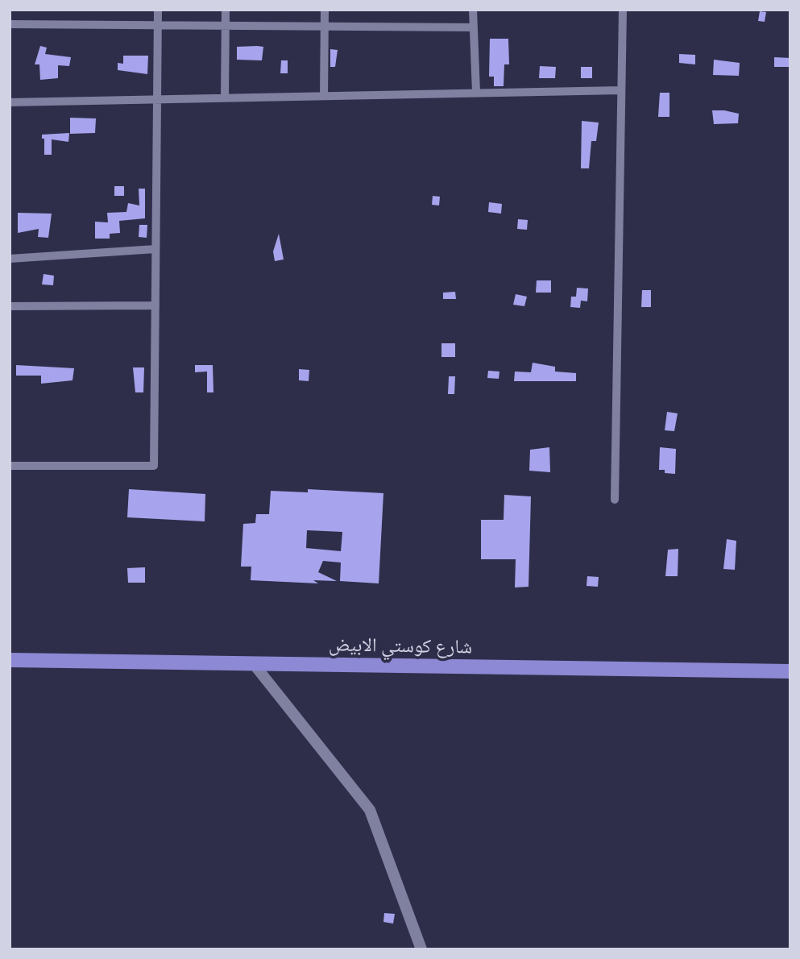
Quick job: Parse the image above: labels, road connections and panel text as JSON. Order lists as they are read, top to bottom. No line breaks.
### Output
{"streets":{"highway":["شارع كوستي الابيض"]}}
